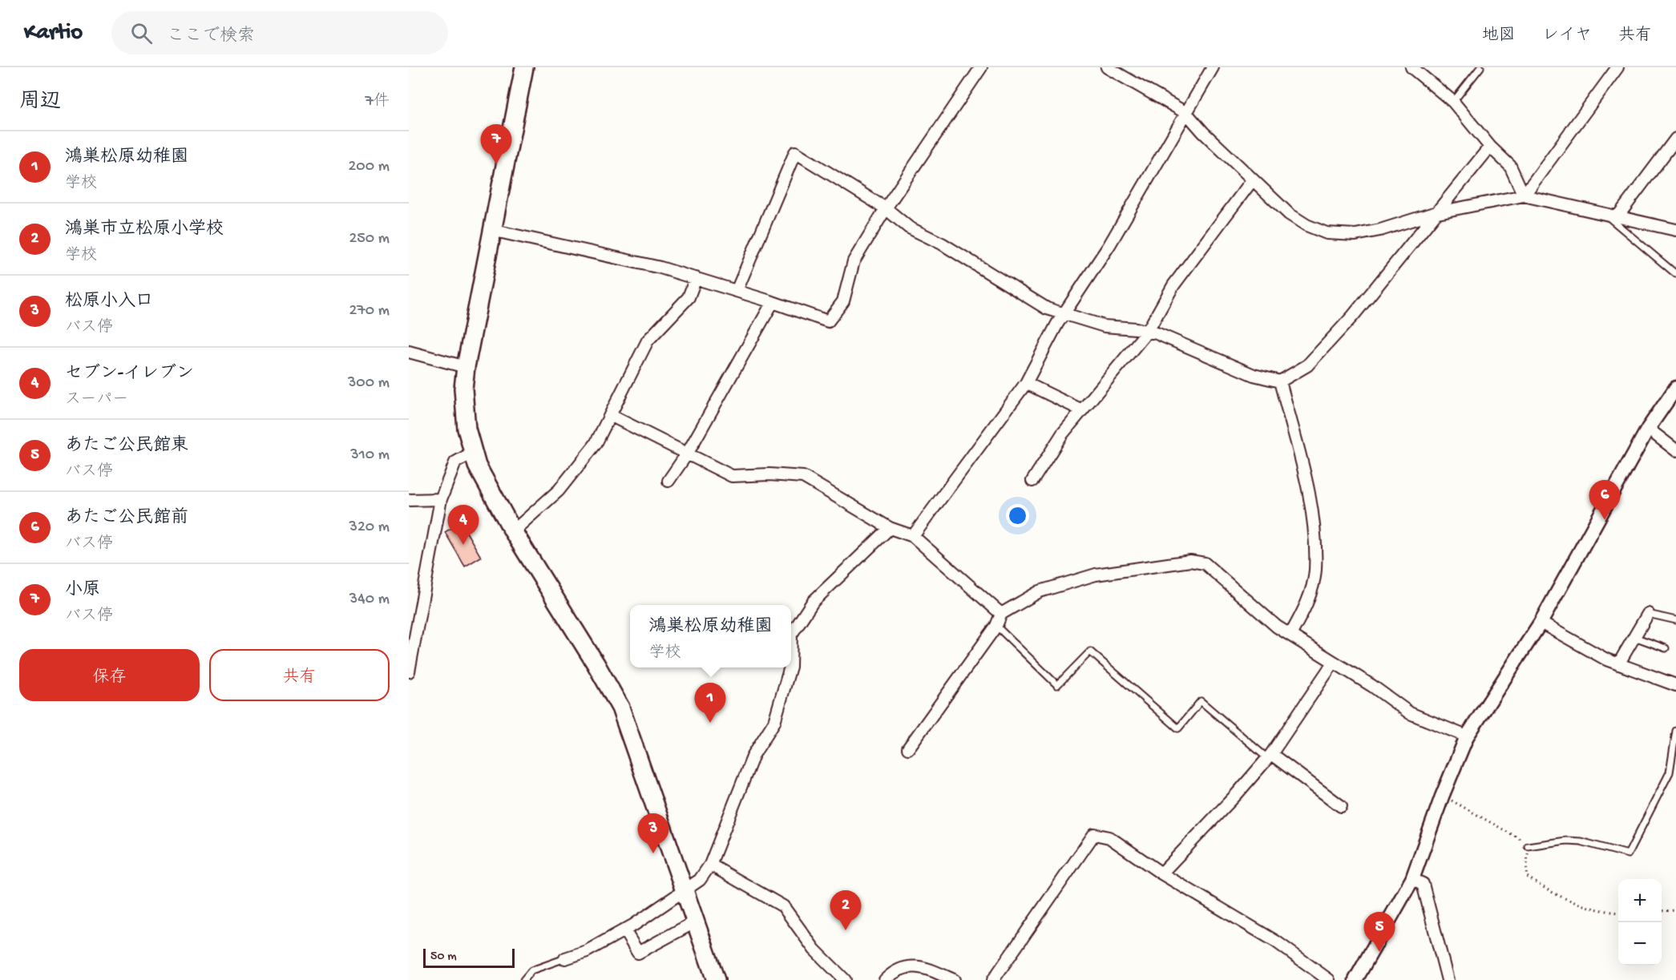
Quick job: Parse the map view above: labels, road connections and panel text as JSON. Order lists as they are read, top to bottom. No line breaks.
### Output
{"scale_bar":"50 m","page":{"header":"Kartio","search":"ここで検索","nav":["地図","レイヤ","共有"],"heading":["周辺","7件"],"pins":["7","6","4","1","3","2","5"],"list":[{"mark":"1","name":"鴻巣松原幼稚園","note":"学校","value":"200 m"},{"mark":"2","name":"鴻巣市立松原小学校","note":"学校","value":"250 m"},{"mark":"3","name":"松原小入口","note":"バス停","value":"270 m"},{"mark":"4","name":"セブン-イレブン","note":"スーパー","value":"300 m"},{"mark":"5","name":"あたご公民館東","note":"バス停","value":"310 m"},{"mark":"6","name":"あたご公民館前","note":"バス停","value":"320 m"},{"mark":"7","name":"小原","note":"バス停","value":"340 m"}],"popup":["鴻巣松原幼稚園","学校"],"buttons":["保存","共有"],"map_buttons":["+","−"],"scale":"50 m"}}
